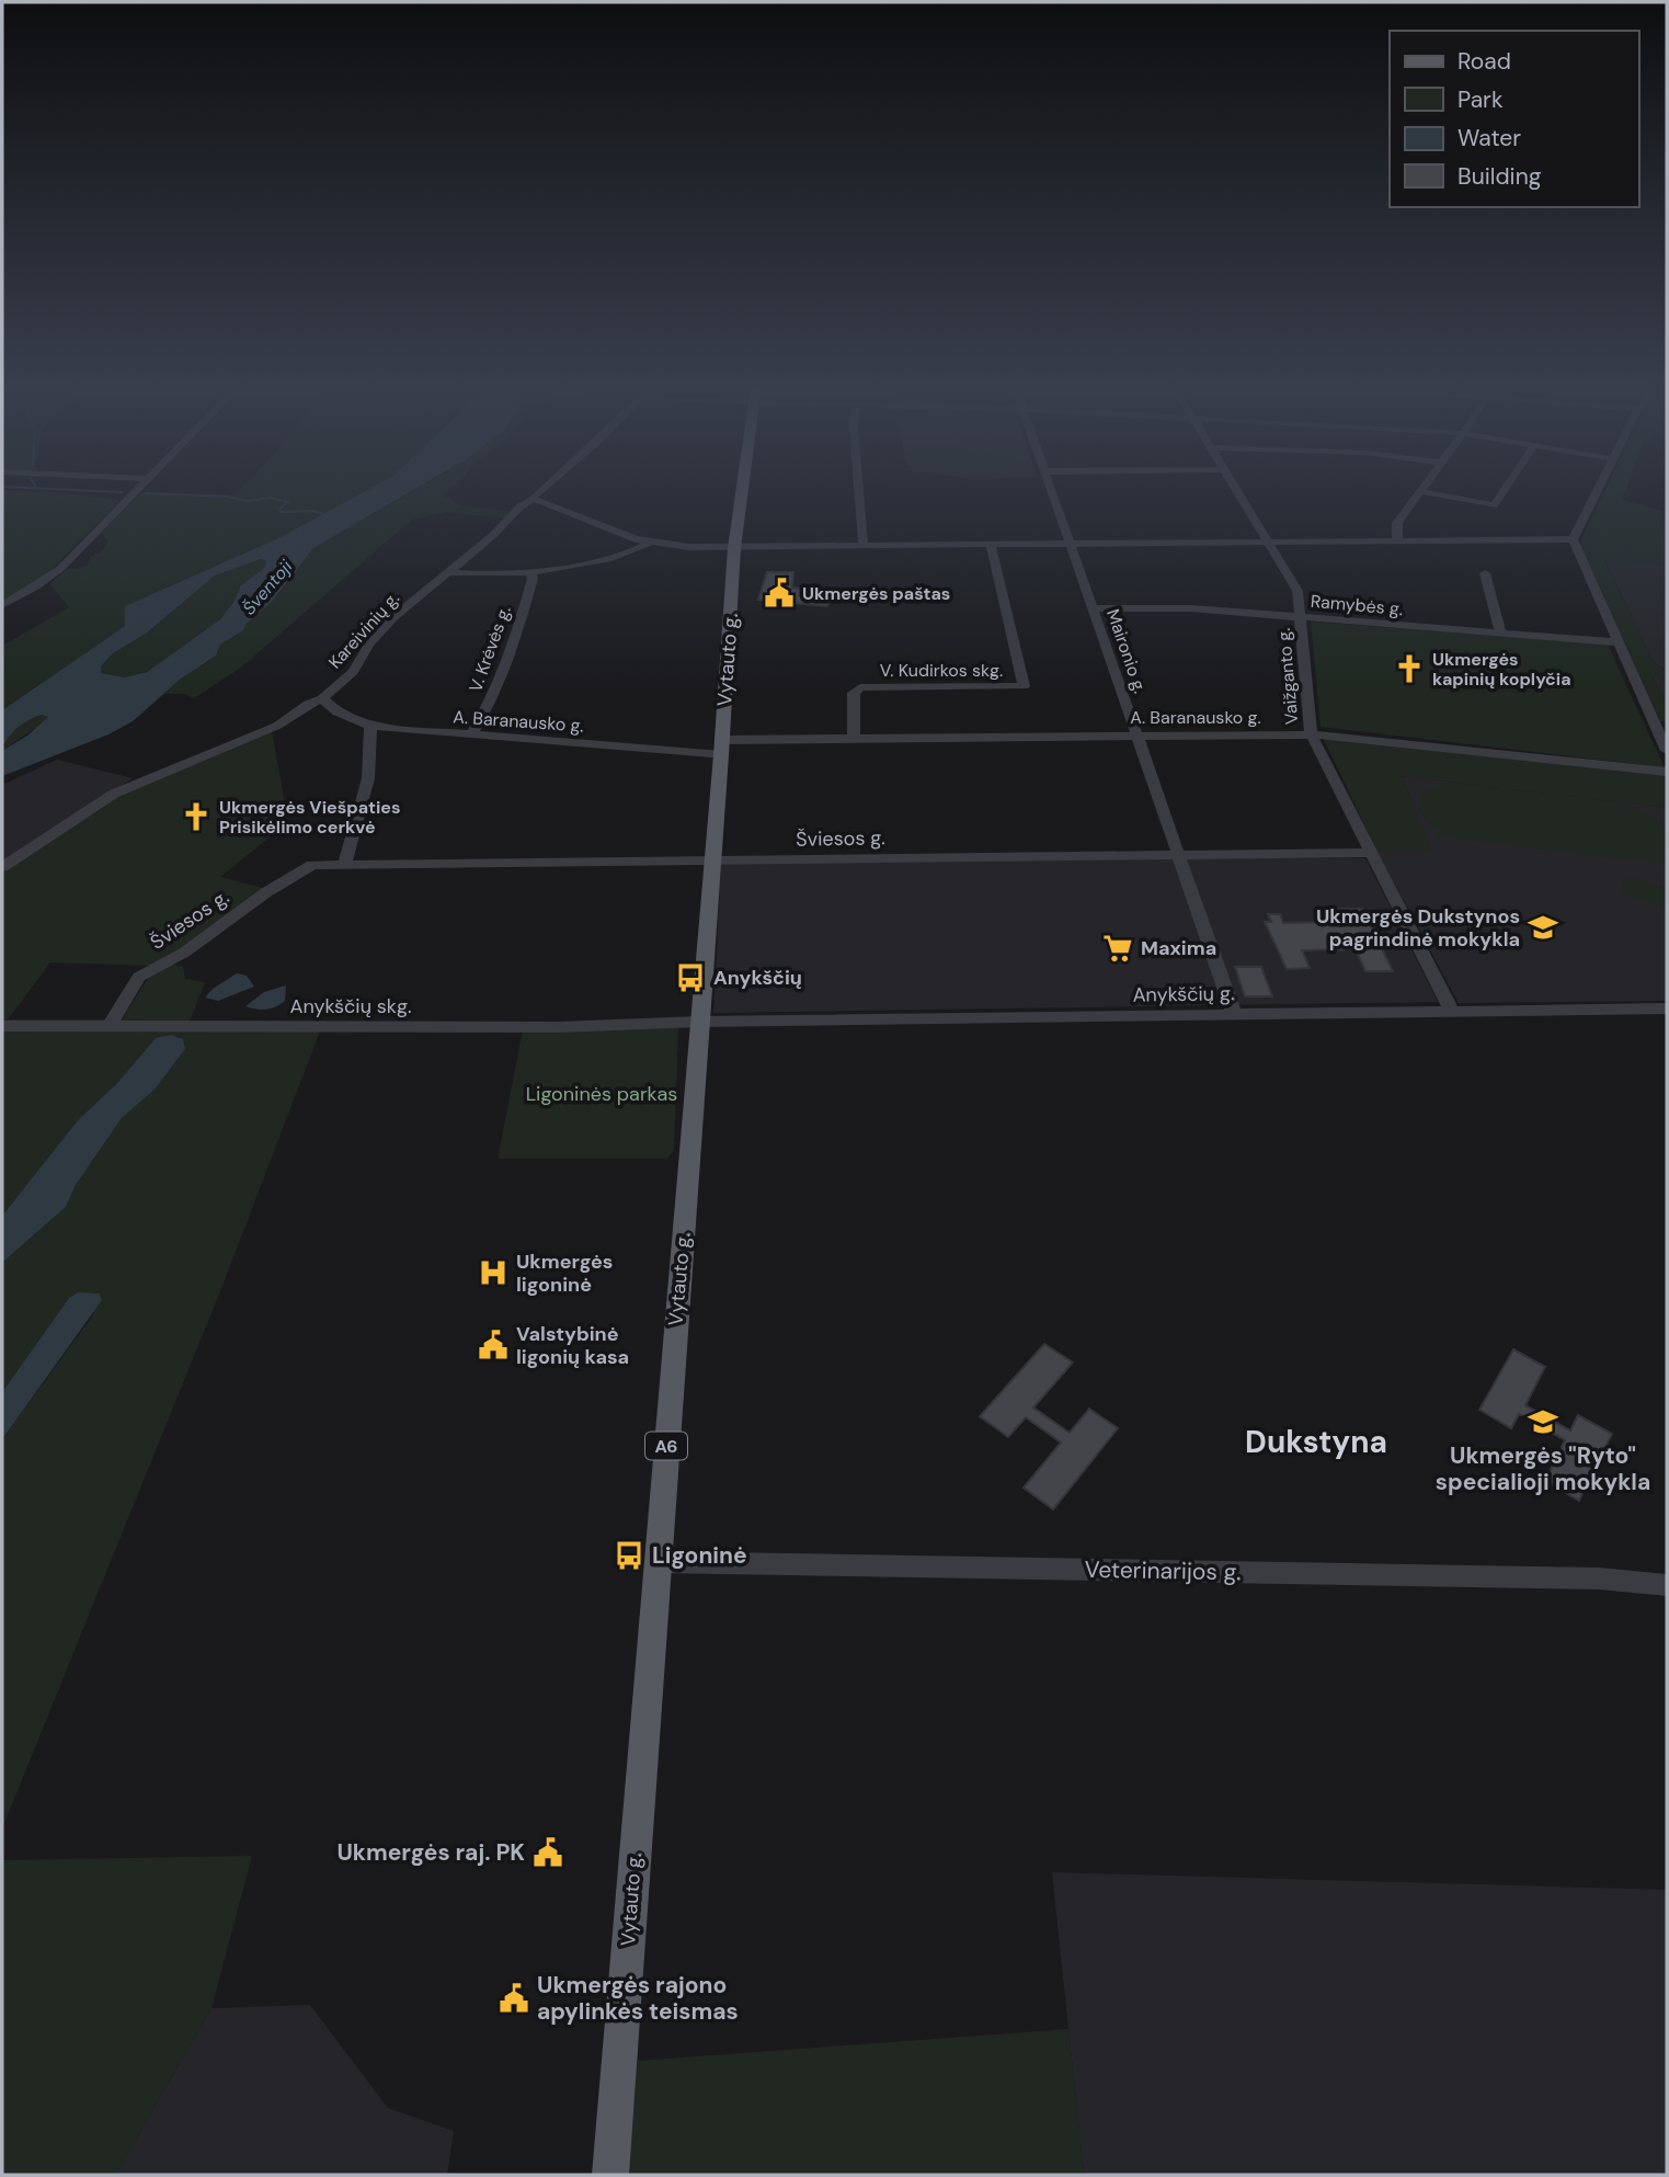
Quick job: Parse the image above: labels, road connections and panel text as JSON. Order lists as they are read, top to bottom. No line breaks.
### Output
{"streets":{"main road":["Vytauto g.","A6"],"street":["Ramybės g.","Kareivinių g.","V. Krėvės g.","Maironio g.","V. Kudirkos skg.","Vaižganto g.","A. Baranausko g.","Šviesos g.","Anykščių g.","Anykščių skg.","Veterinarijos g."]},"crossings":[["Ramybės g.","Maironio g."],["Ramybės g.","Vaižganto g."],["Kareivinių g.","A. Baranausko g."],["V. Krėvės g.","A. Baranausko g."],["Maironio g.","A. Baranausko g."],["Maironio g.","Šviesos g."],["Maironio g.","Anykščių g."],["Vytauto g.","A. Baranausko g."],["Vytauto g.","Šviesos g."],["Vytauto g.","Anykščių g."],["Vytauto g.","Anykščių skg."],["Vytauto g.","Veterinarijos g."],["V. Kudirkos skg.","A. Baranausko g."],["Vaižganto g.","A. Baranausko g."],["Vaižganto g.","Šviesos g."],["Vaižganto g.","Anykščių g."],["Šviesos g.","Anykščių skg."],["Anykščių g.","Anykščių skg."]],"districts":["Dukstyna"],"water":["Šventoji"],"parks":["Ligoninės parkas"],"places":{"public building":["Ukmergės paštas","Valstybinė ligonių kasa","Ukmergės raj. PK","Ukmergės rajono apylinkės teismas"],"church":["Ukmergės kapinių koplyčia","Ukmergės Viešpaties Prisikėlimo cerkvė"],"school or university":["Ukmergės Dukstynos pagrindinė mokykla","Ukmergės \"Ryto\" specialioji mokykla"],"supermarket":["Maxima"],"bus stop":["Anykščių","Ligoninė"],"hospital":["Ukmergės ligoninė"]},"legend":["Road","Park","Water","Building"]}
